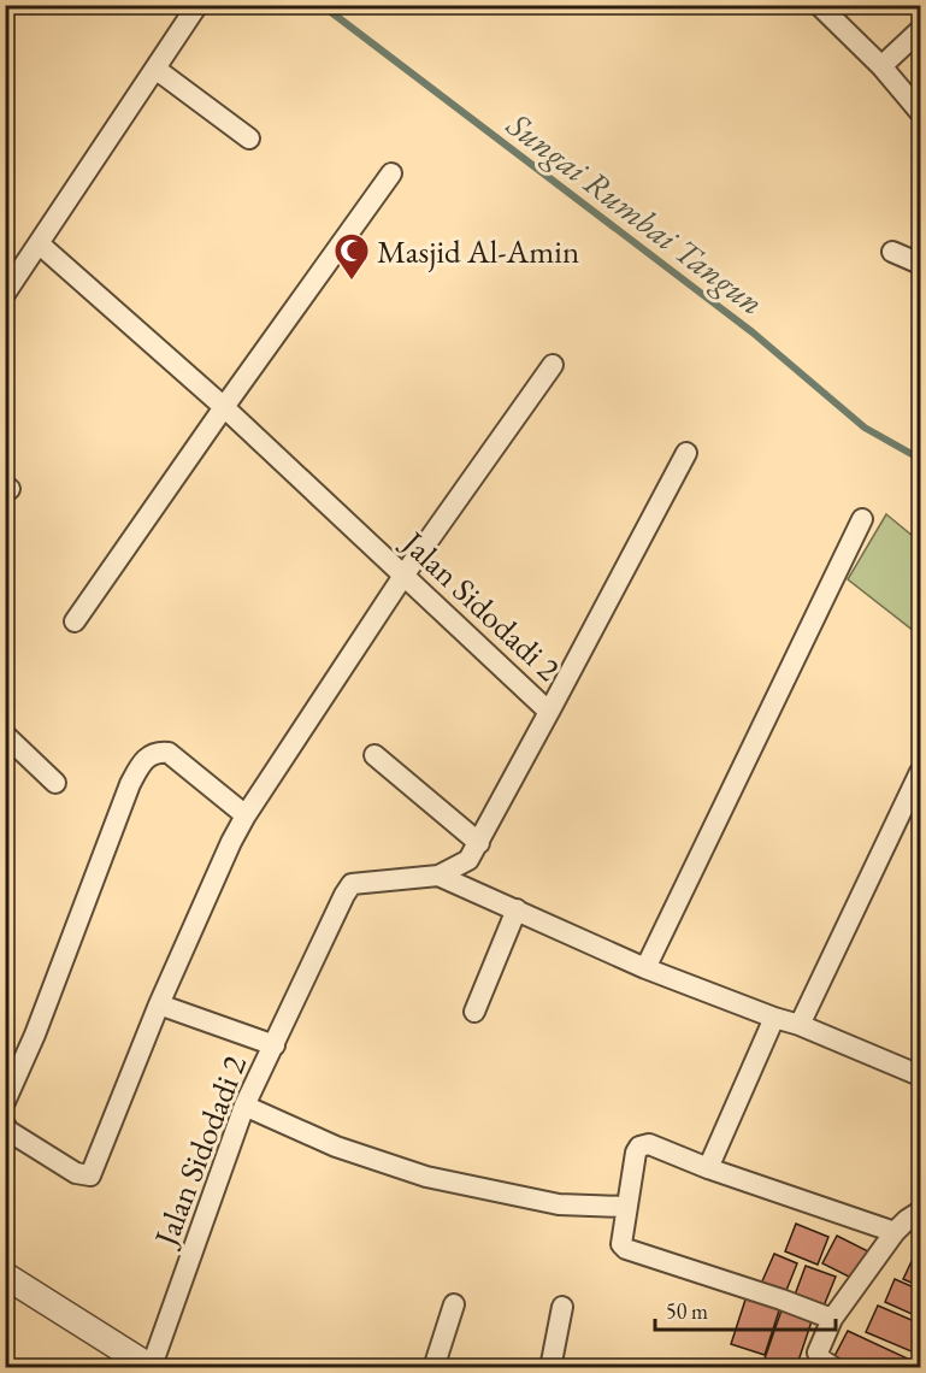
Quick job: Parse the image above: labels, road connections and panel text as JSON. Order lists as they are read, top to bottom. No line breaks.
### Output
{"streets":{"street":["Jalan Sidodadi 2"]},"water":["Sungai Rumbai Tangun"],"places":{"mosque":["Masjid Al-Amin"]},"scale_bar":"50 m"}
